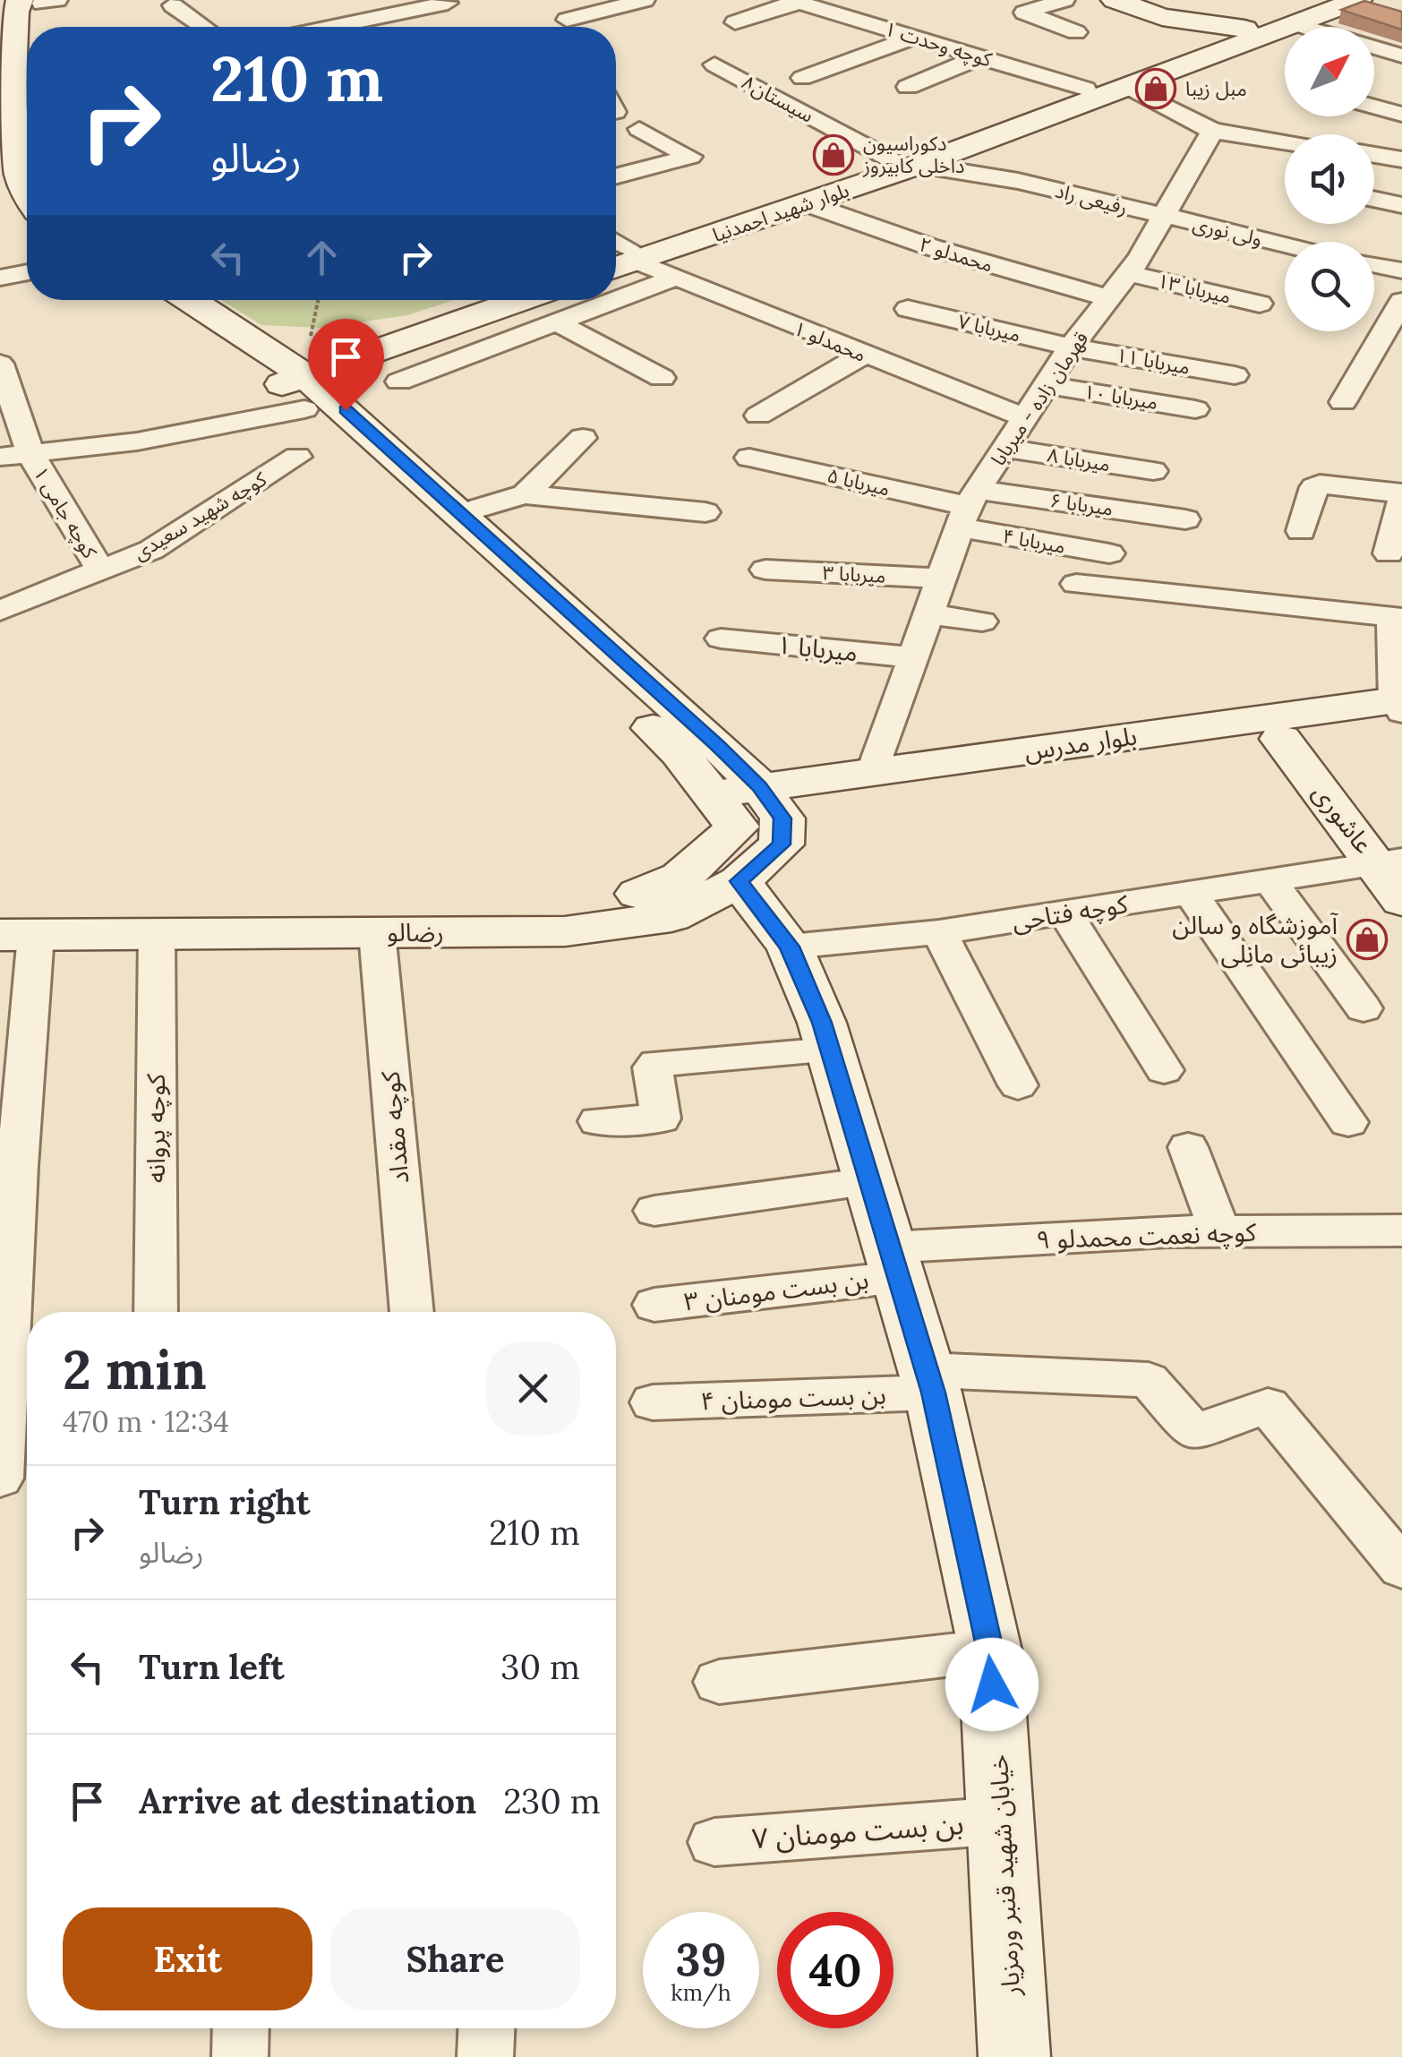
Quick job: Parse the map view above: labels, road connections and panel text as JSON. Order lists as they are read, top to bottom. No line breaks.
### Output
{"streets":{"main road":["بلوار شهید احمدنیا","بلوار مدرس","عاشوری","رضالو","خیابان شهید قنبر ورمزیار"],"street":["کوچه وحدت ۱","سیستان۸","رفیعی راد","ولی نوری","محمدلو ۲","میربابا ۱۳","میربابا ۷","محمدلو ۱","میربابا ۱۱","میربابا ۱۰","قهرمان زاده - میربابا","میربابا ۸","میربابا ۵","میربابا ۶","کوچه جامی ۱","کوچه شهید سعیدی","میربابا ۴","میربابا ۳","میربابا ۱","کوچه فتاحی","کوچه مقداد","کوچه پروانه","کوچه نعمت محمدلو ۹","۳ بن بست مومنان","۴ بن بست مومنان","۷ بن بست مومنان"]},"crossings":[["کوچه وحدت ۱","بلوار شهید احمدنیا"],["سیستان۸","بلوار شهید احمدنیا"],["رفیعی راد","بلوار شهید احمدنیا"],["رفیعی راد","ولی نوری"],["رفیعی راد","قهرمان زاده - میربابا"],["بلوار شهید احمدنیا","محمدلو ۲"],["بلوار شهید احمدنیا","محمدلو ۱"],["ولی نوری","قهرمان زاده - میربابا"],["محمدلو ۲","قهرمان زاده - میربابا"],["میربابا ۱۳","قهرمان زاده - میربابا"],["میربابا ۷","میربابا ۱۱"],["میربابا ۷","قهرمان زاده - میربابا"],["محمدلو ۱","میربابا ۱۰"],["محمدلو ۱","قهرمان زاده - میربابا"],["میربابا ۱۱","قهرمان زاده - میربابا"],["میربابا ۱۰","قهرمان زاده - میربابا"],["قهرمان زاده - میربابا","میربابا ۸"],["قهرمان زاده - میربابا","میربابا ۵"],["قهرمان زاده - میربابا","میربابا ۶"],["قهرمان زاده - میربابا","میربابا ۴"],["قهرمان زاده - میربابا","میربابا ۳"],["قهرمان زاده - میربابا","میربابا ۱"],["قهرمان زاده - میربابا","بلوار مدرس"],["میربابا ۵","میربابا ۶"],["میربابا ۵","میربابا ۴"],["میربابا ۶","میربابا ۴"],["کوچه جامی ۱","کوچه شهید سعیدی"],["بلوار مدرس","عاشوری"],["بلوار مدرس","رضالو"],["عاشوری","کوچه فتاحی"],["کوچه فتاحی","خیابان شهید قنبر ورمزیار"],["رضالو","کوچه مقداد"],["رضالو","کوچه پروانه"],["رضالو","خیابان شهید قنبر ورمزیار"],["کوچه نعمت محمدلو ۹","۳ بن بست مومنان"],["کوچه نعمت محمدلو ۹","خیابان شهید قنبر ورمزیار"],["۳ بن بست مومنان","خیابان شهید قنبر ورمزیار"],["۴ بن بست مومنان","خیابان شهید قنبر ورمزیار"],["۷ بن بست مومنان","خیابان شهید قنبر ورمزیار"]],"places":{"shop":["مبل زیبا","دکوراسیون داخلی کابیروز","آموزشگاه و سالن زیبائی مانِلی"]},"north":"top right","page":{"turn":["210 m","رضالو"],"heading":["2 min","470 m · 12:34"],"list":[{"name":"Turn right","note":"رضالو","value":"210 m"},{"name":"Turn left","value":"30 m"},{"name":"Arrive at destination","value":"230 m"}],"buttons":["Exit","Share"],"speed":"39 km/h","limit":"40"}}
